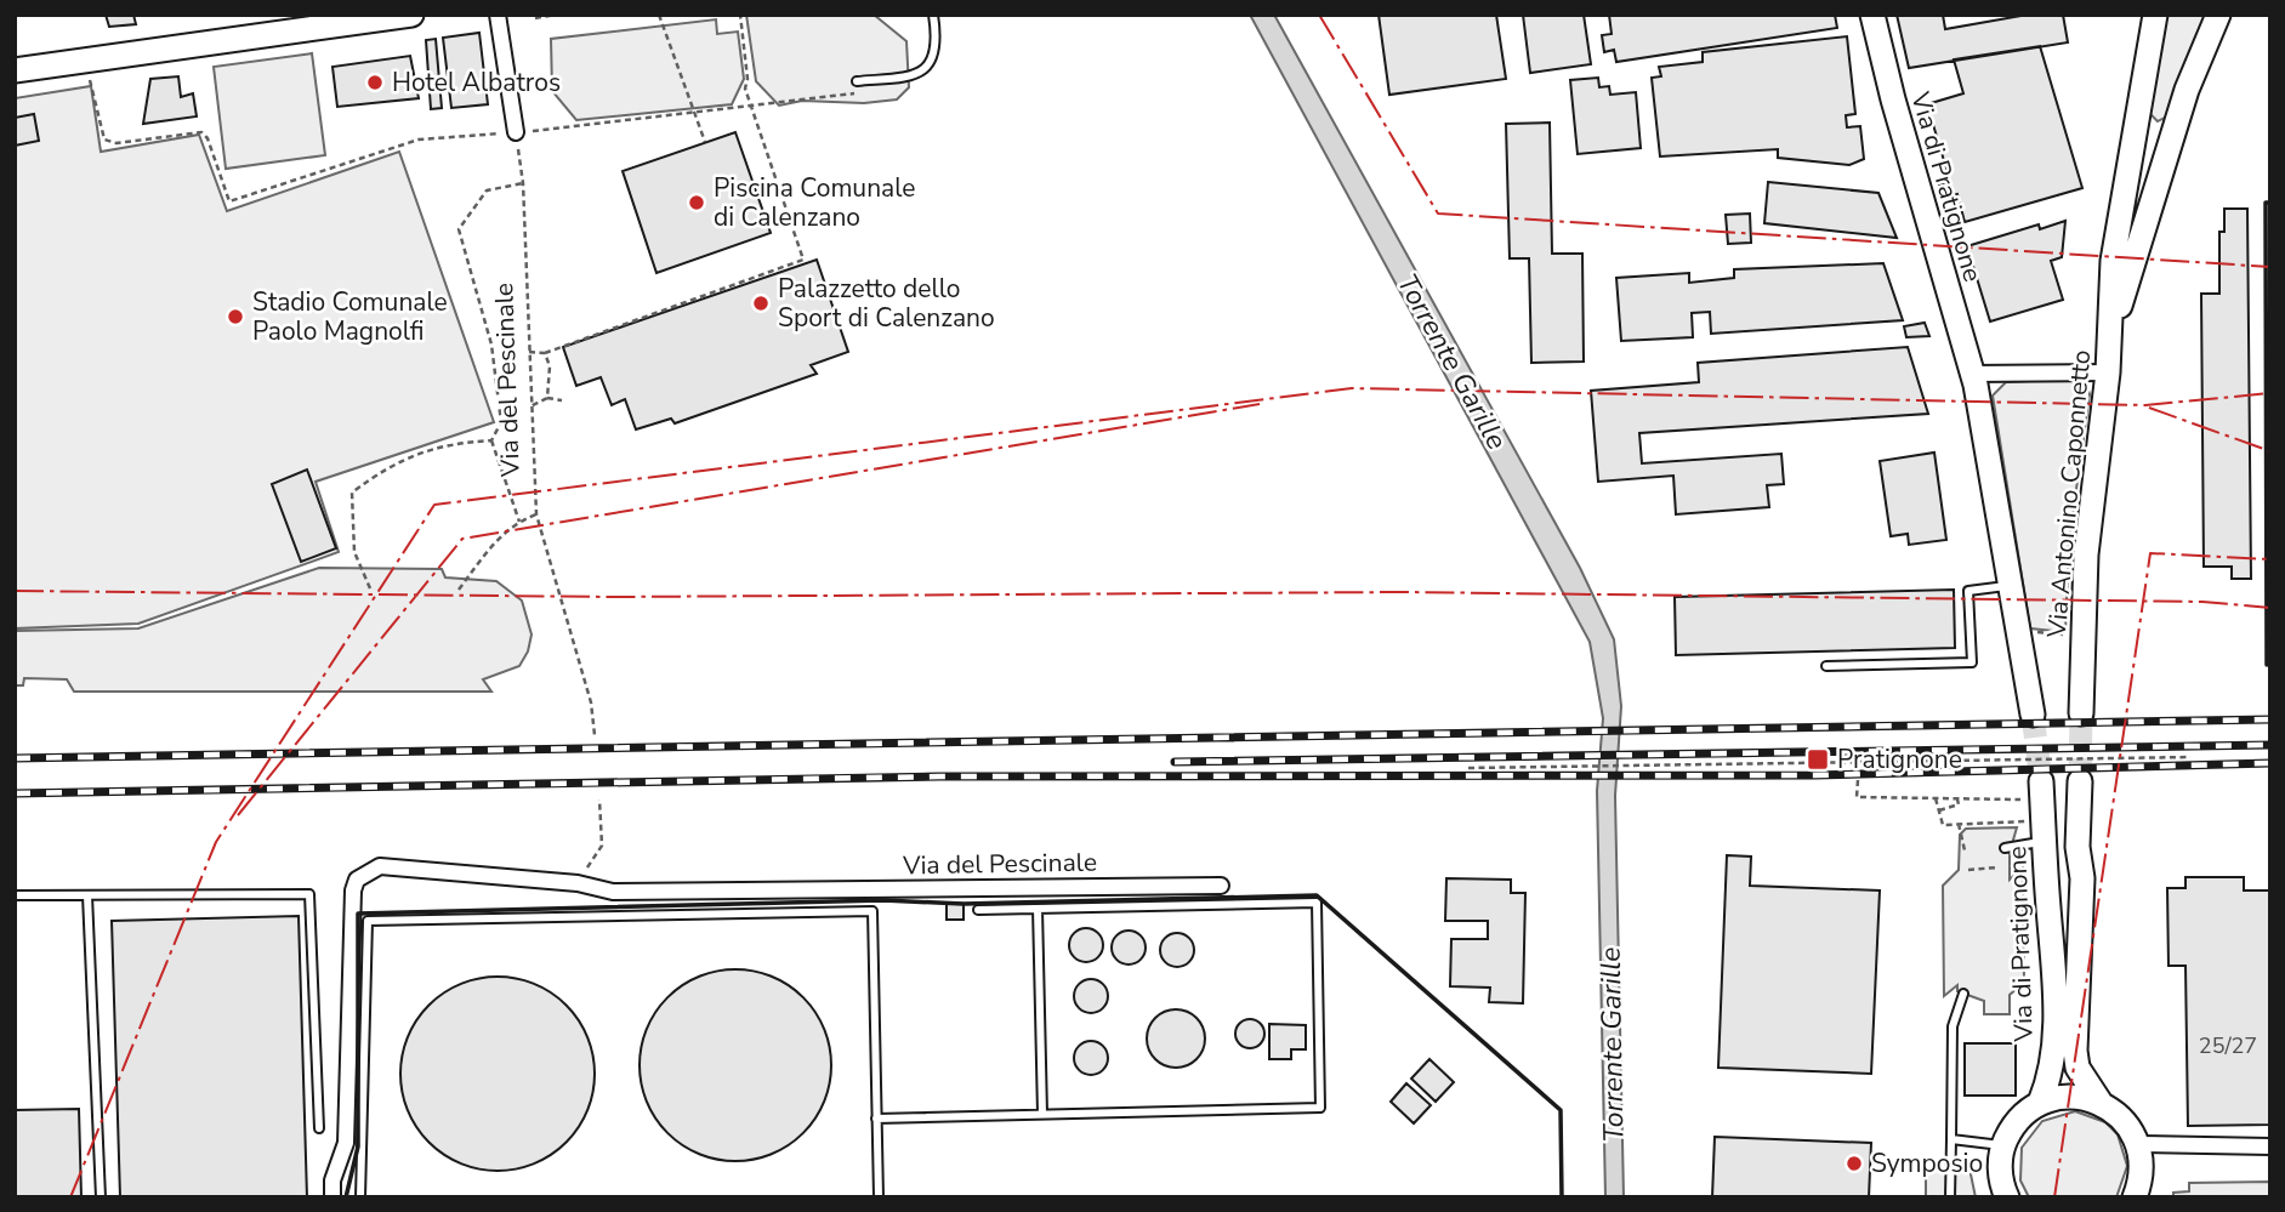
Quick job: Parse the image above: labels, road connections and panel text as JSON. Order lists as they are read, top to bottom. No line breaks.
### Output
{"streets":{"main road":["Via di Pratignone","Via Antonino Caponnetto"],"street":["Via del Pescinale"]},"water":["Torrente Garille"],"places":{"other":["Hotel Albatros","Piscina Comunale di Calenzano","Palazzetto dello Sport di Calenzano","Stadio Comunale Paolo Magnolfi","Symposio"],"transit":["Pratignone"]},"house_numbers":["25/27"]}
